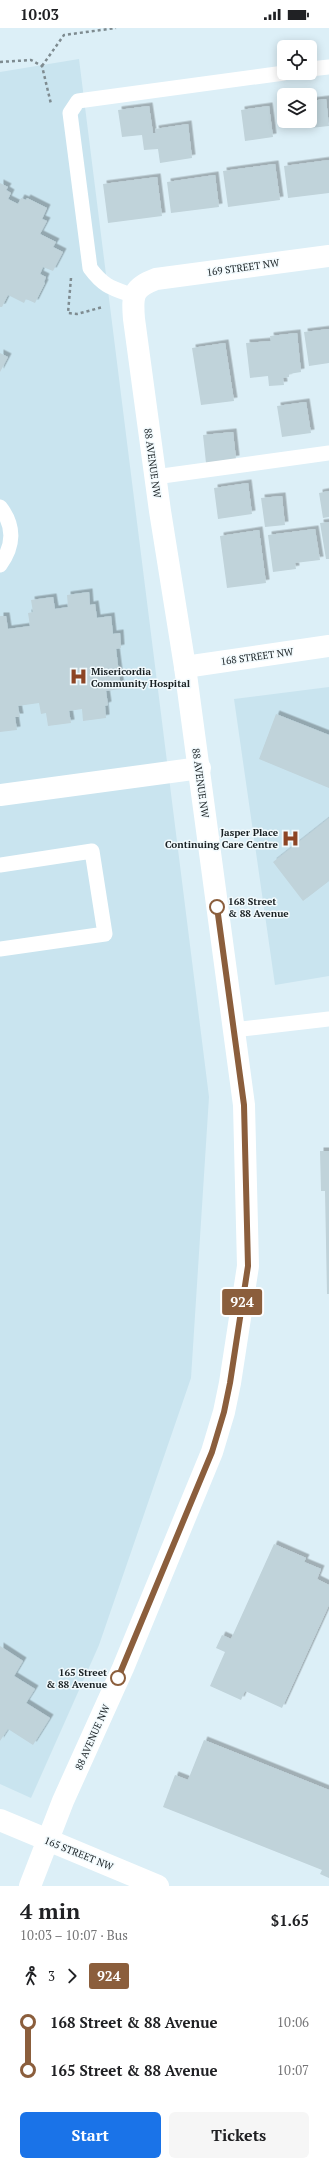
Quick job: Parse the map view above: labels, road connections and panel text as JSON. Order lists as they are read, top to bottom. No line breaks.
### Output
{"streets":{"street":["169 STREET NW","88 AVENUE NW","168 STREET NW","165 STREET NW"]},"crossings":[["169 STREET NW","88 AVENUE NW"],["88 AVENUE NW","168 STREET NW"],["88 AVENUE NW","165 STREET NW"]],"places":{"hospital":["Misericordia Community Hospital","Jasper Place Continuing Care Centre"],"other":["168 Street & 88 Avenue","165 Street & 88 Avenue"]},"lines":["bus line 924"],"page":{"status":"10:03","on_map":"924","heading":["4 min","10:03 – 10:07 · Bus","$1.65"],"legs":["3","924"],"list":[{"name":"168 Street & 88 Avenue","value":"10:06"},{"name":"165 Street & 88 Avenue","value":"10:07"}],"buttons":["Start","Tickets"]}}
